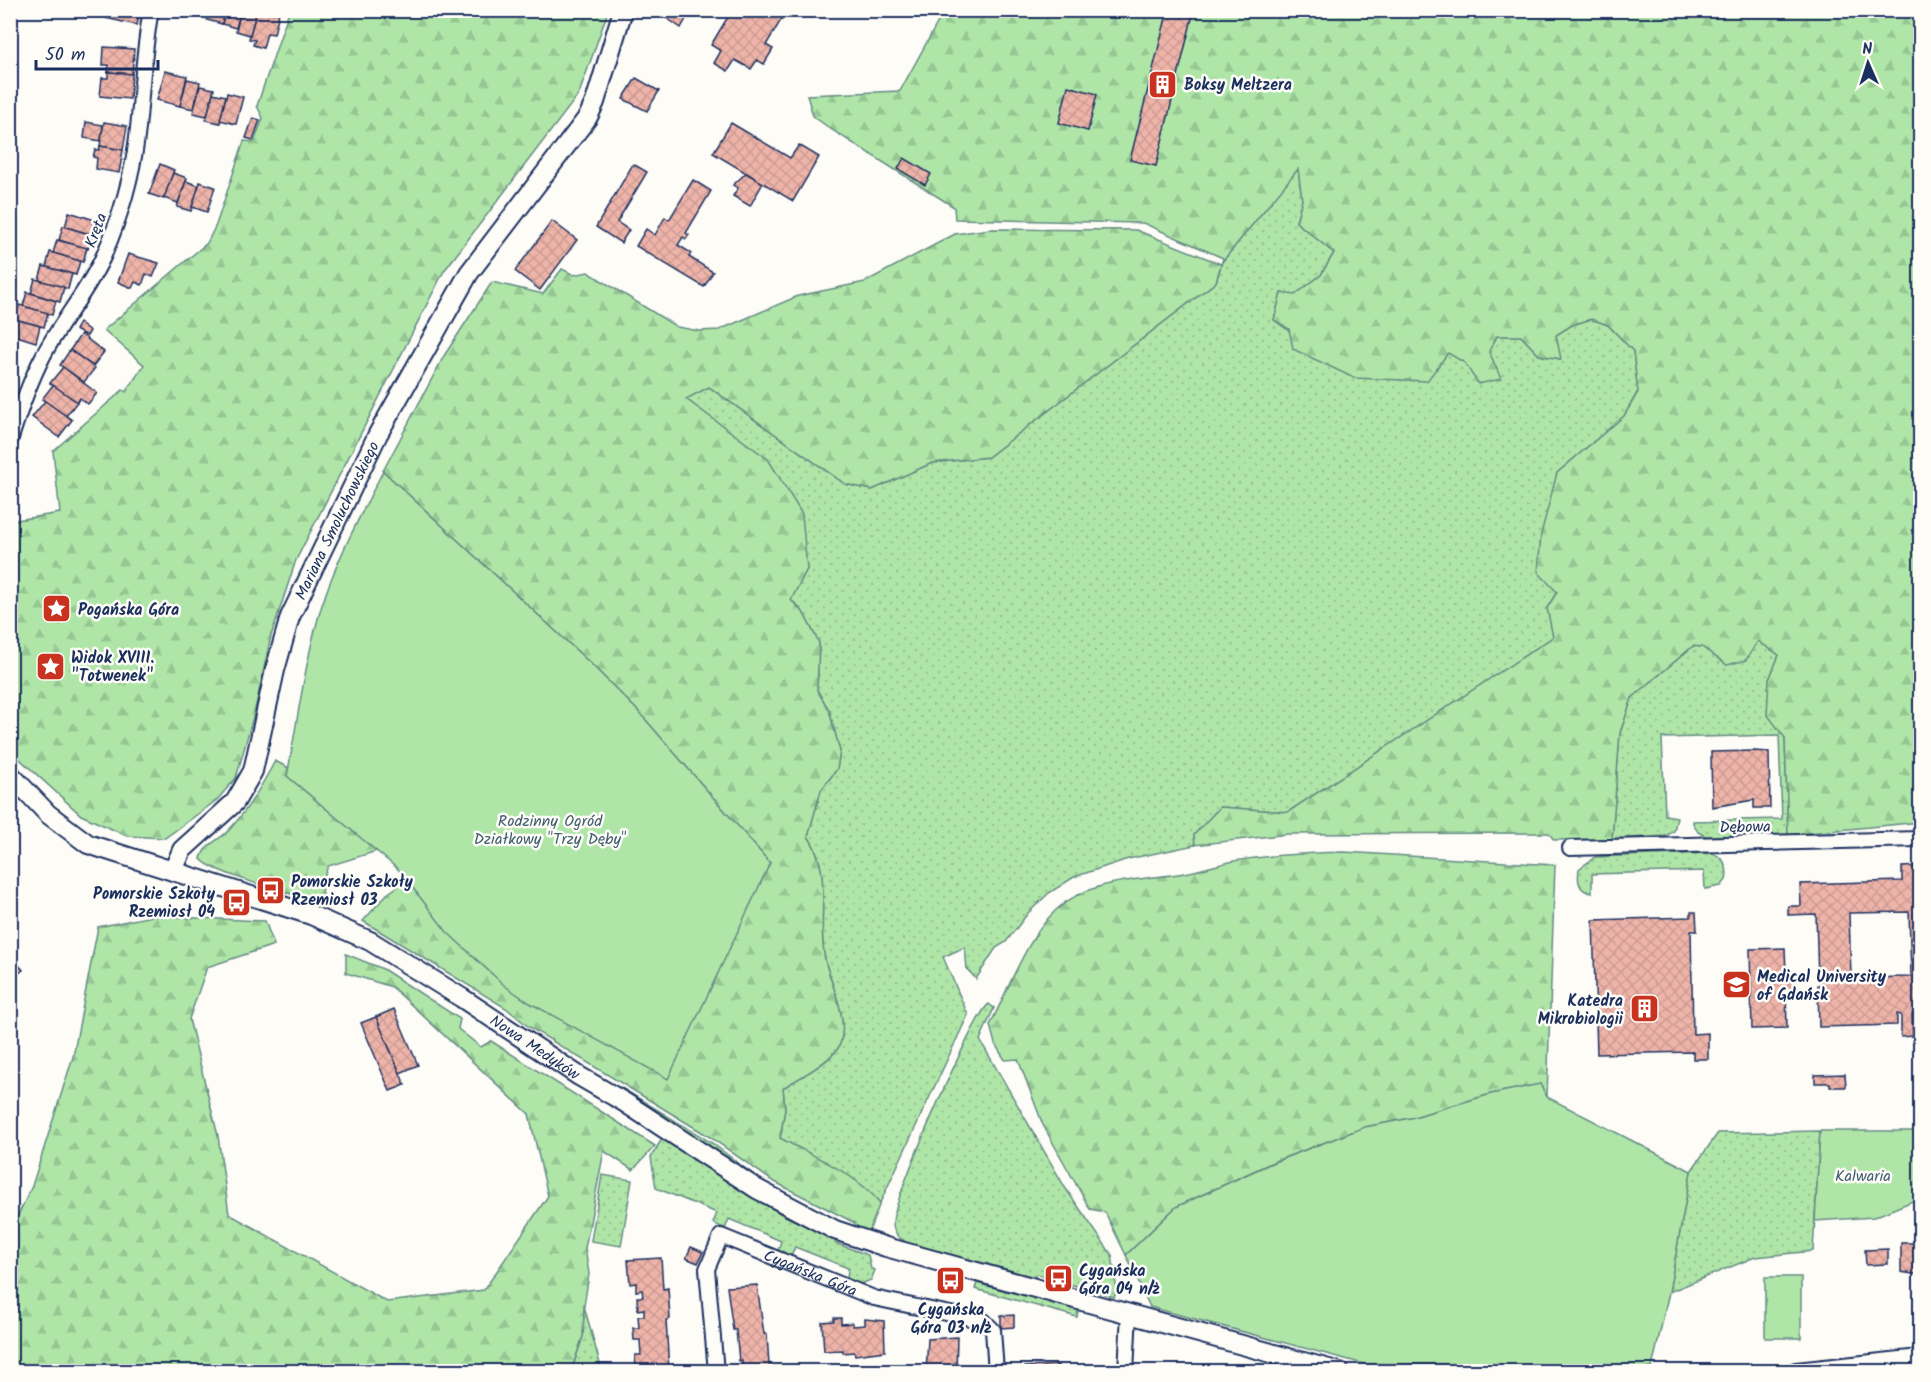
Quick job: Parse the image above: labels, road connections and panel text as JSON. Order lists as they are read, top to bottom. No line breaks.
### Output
{"streets":{"street":["Kręta","Mariana Smoluchowskiego","Dębowa","Nowa Medyków","Cygańska Góra"]},"crossings":[["Mariana Smoluchowskiego","Nowa Medyków"]],"parks":["Rodzinny Ogród Działkowy \"Trzy Dęby\"","Kalwaria"],"places":{"building":["Boksy Meltzera","Katedra Mikrobiologii"],"place":["Pogańska Góra","Widok XVIII. \"Totwenek\""],"bus stop":["Pomorskie Szkoły Rzemiosł 03","Pomorskie Szkoły Rzemiosł 04","Cygańska Góra 04 n/ż","Cygańska Góra 03 n/ż"],"school or university":["Medical University of Gdańsk"]},"scale_bar":"50 m","north":"top"}
